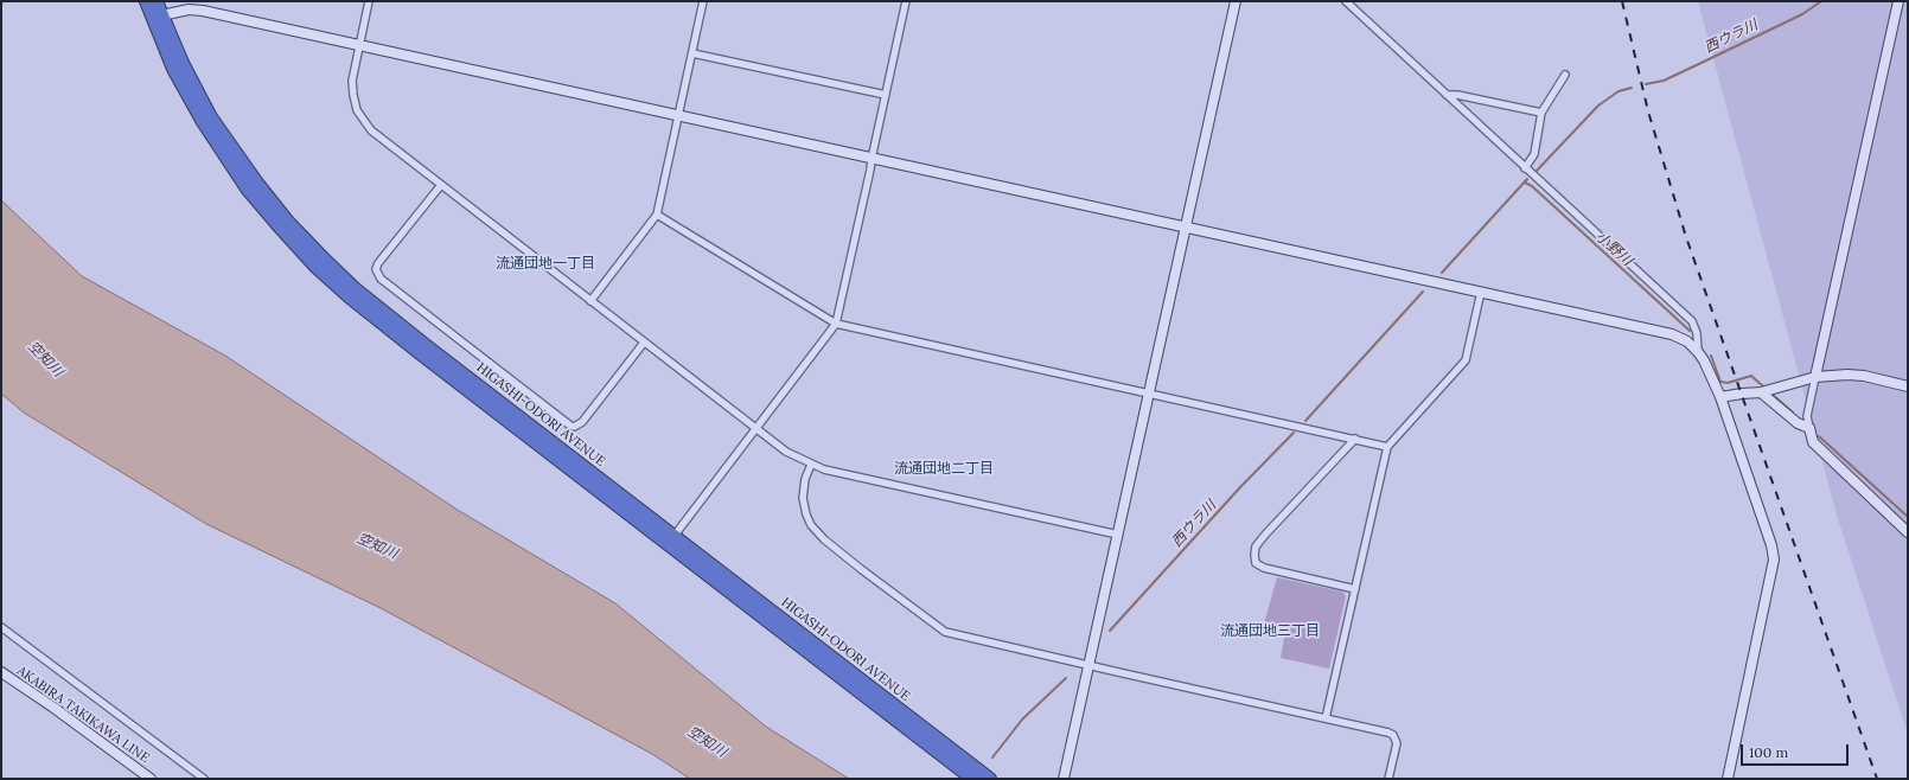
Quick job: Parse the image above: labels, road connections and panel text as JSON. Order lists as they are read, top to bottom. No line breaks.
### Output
{"streets":{"highway":["HIGASHI-ODORI AVENUE"],"street":["AKABIRA TAKIKAWA LINE"]},"districts":["流通団地一丁目","流通団地二丁目","流通団地三丁目"],"water":["西ウラ川","小野川","空知川"],"scale_bar":"100 m"}
